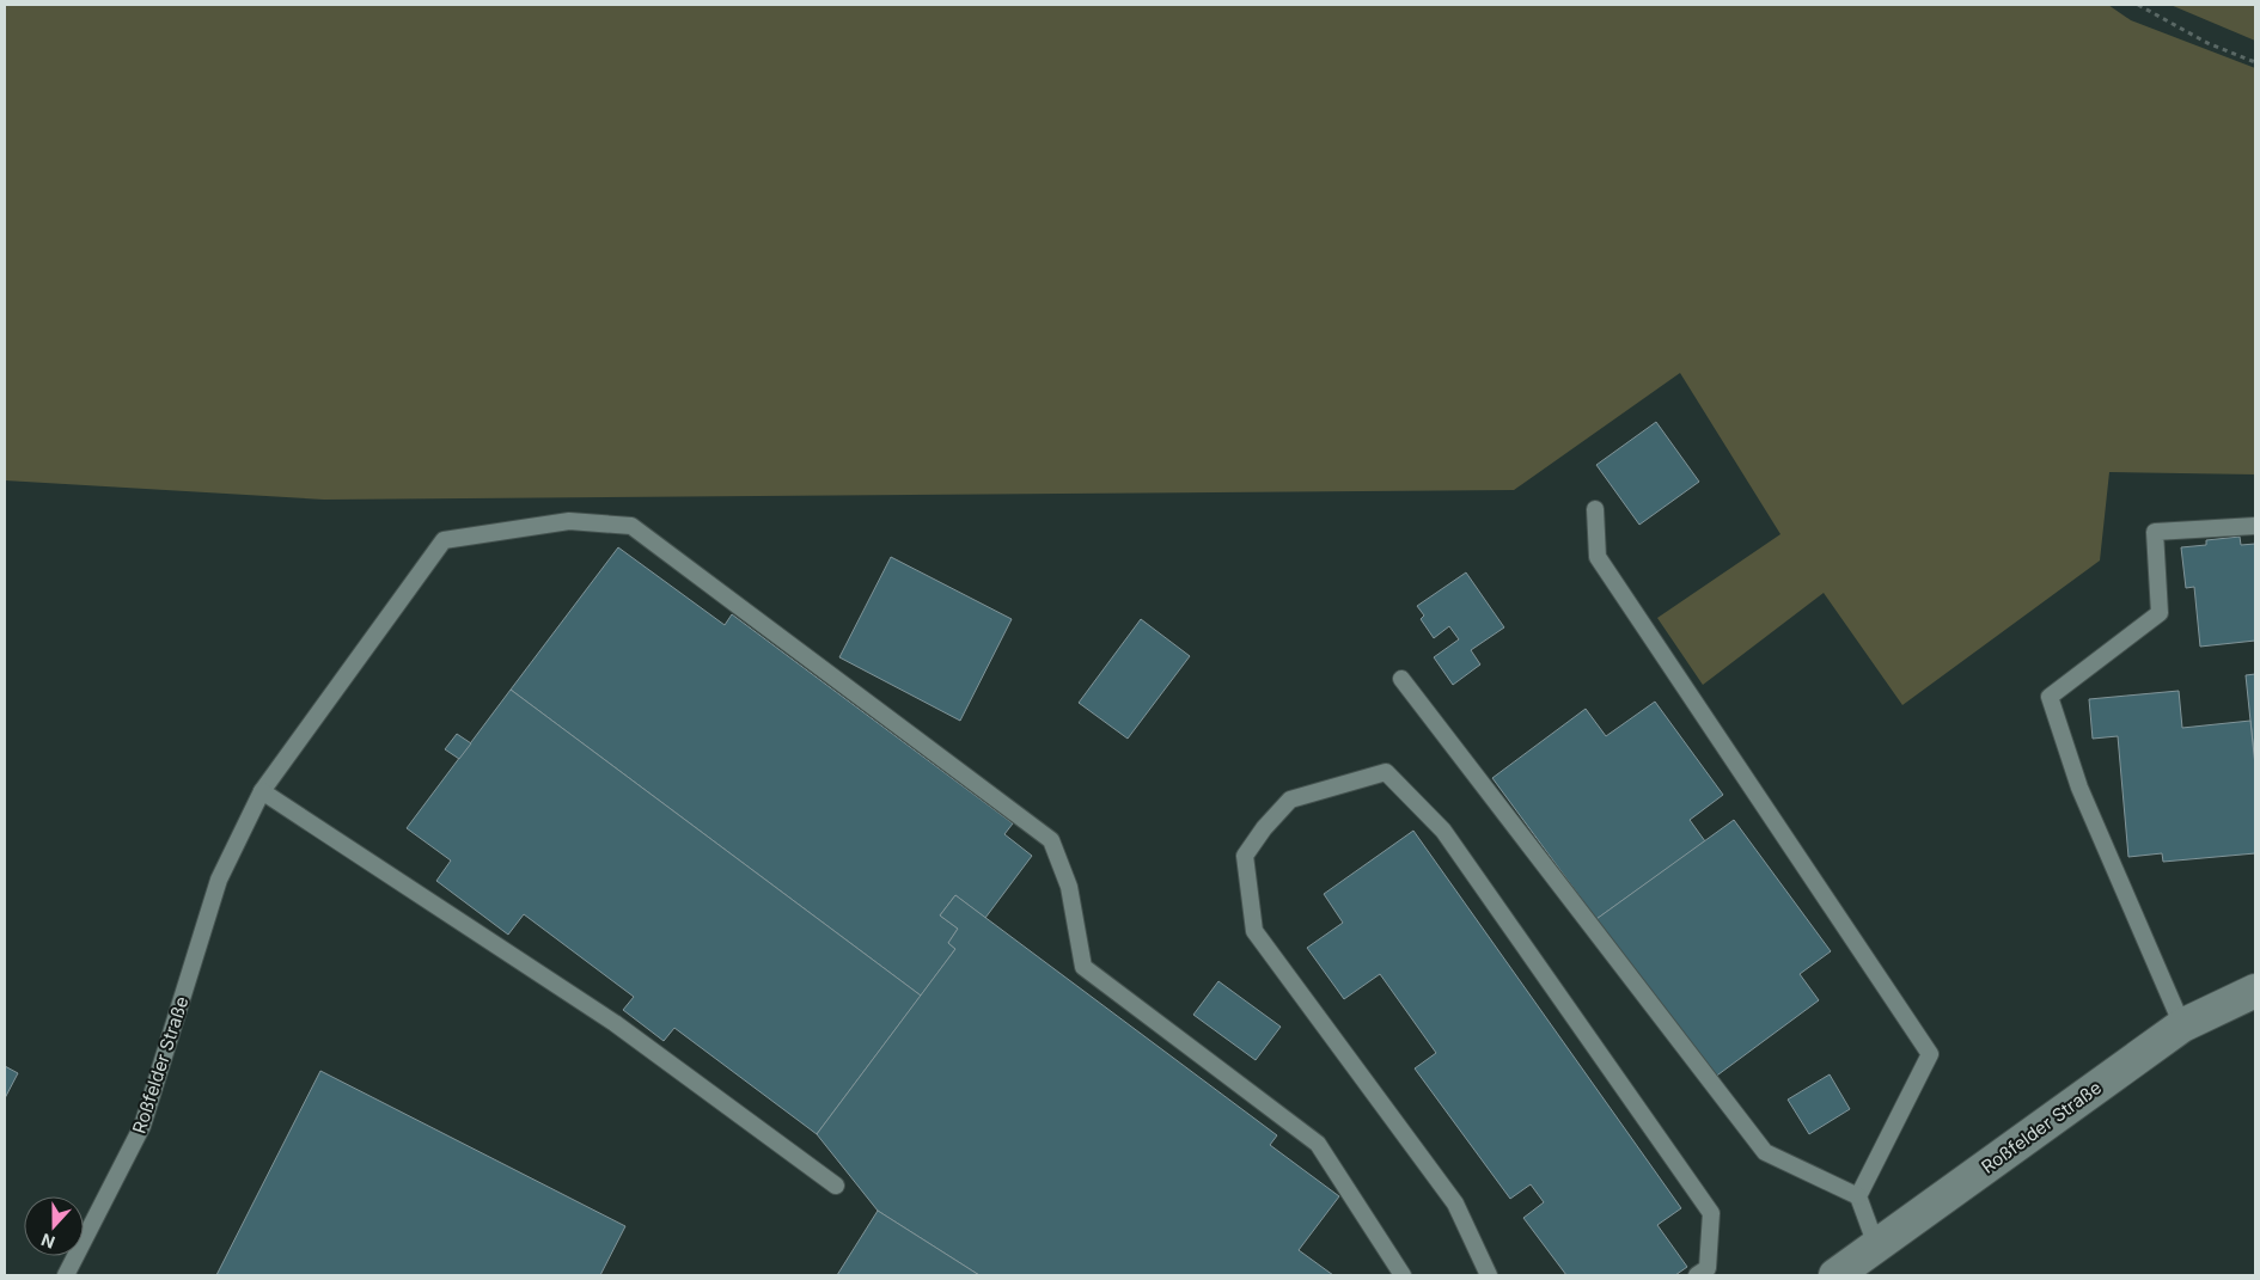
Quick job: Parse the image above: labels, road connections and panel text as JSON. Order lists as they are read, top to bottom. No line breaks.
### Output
{"streets":{"street":["Roßfelder Straße"]},"north":"bottom"}
